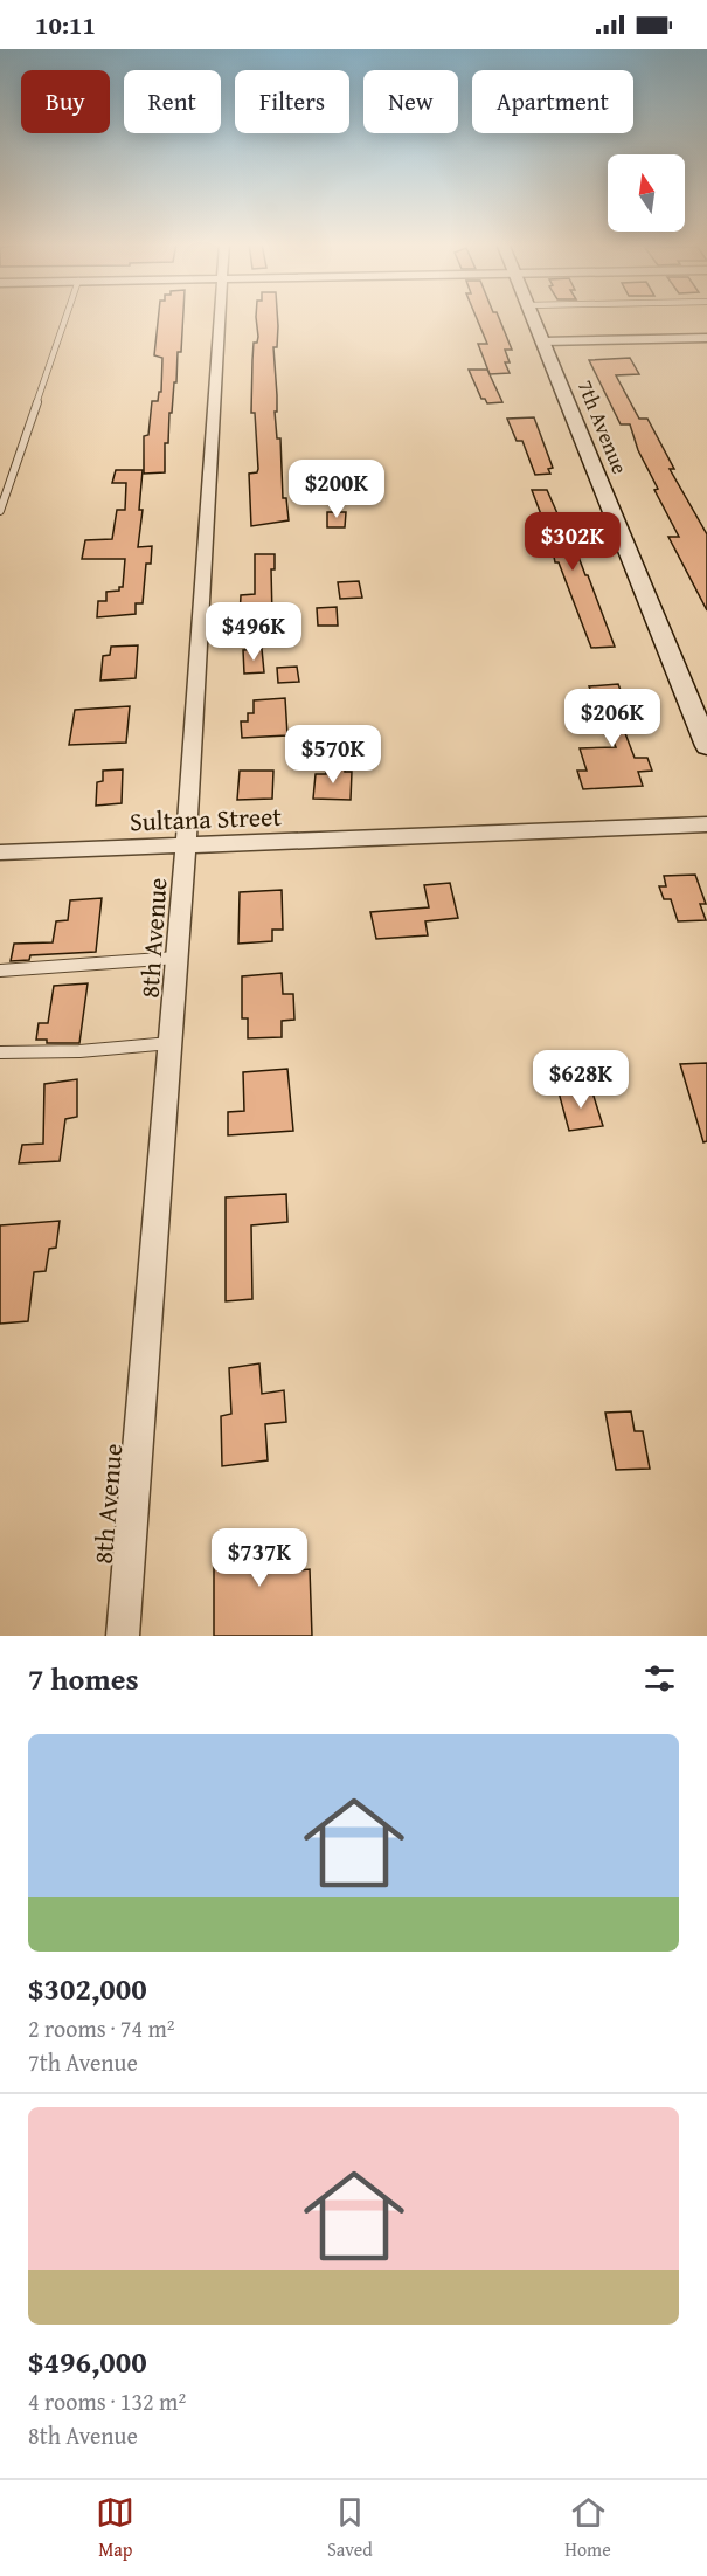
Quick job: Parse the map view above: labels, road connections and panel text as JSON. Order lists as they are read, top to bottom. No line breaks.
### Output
{"streets":{"street":["7th Avenue","Sultana Street","8th Avenue"]},"crossings":[["Sultana Street","8th Avenue"]],"north":"top","page":{"status":"10:11","chip":["Buy","Rent","Filters","New","Apartment"],"price":["$200K","$302K","$496K","$206K","$570K","$628K","$737K"],"heading":"7 homes","list":[{"name":"$302,000","note":"2 rooms · 74 m² · 7th Avenue"},{"name":"$496,000","note":"4 rooms · 132 m² · 8th Avenue"}],"tabs":["Map","Saved","Home"]}}
